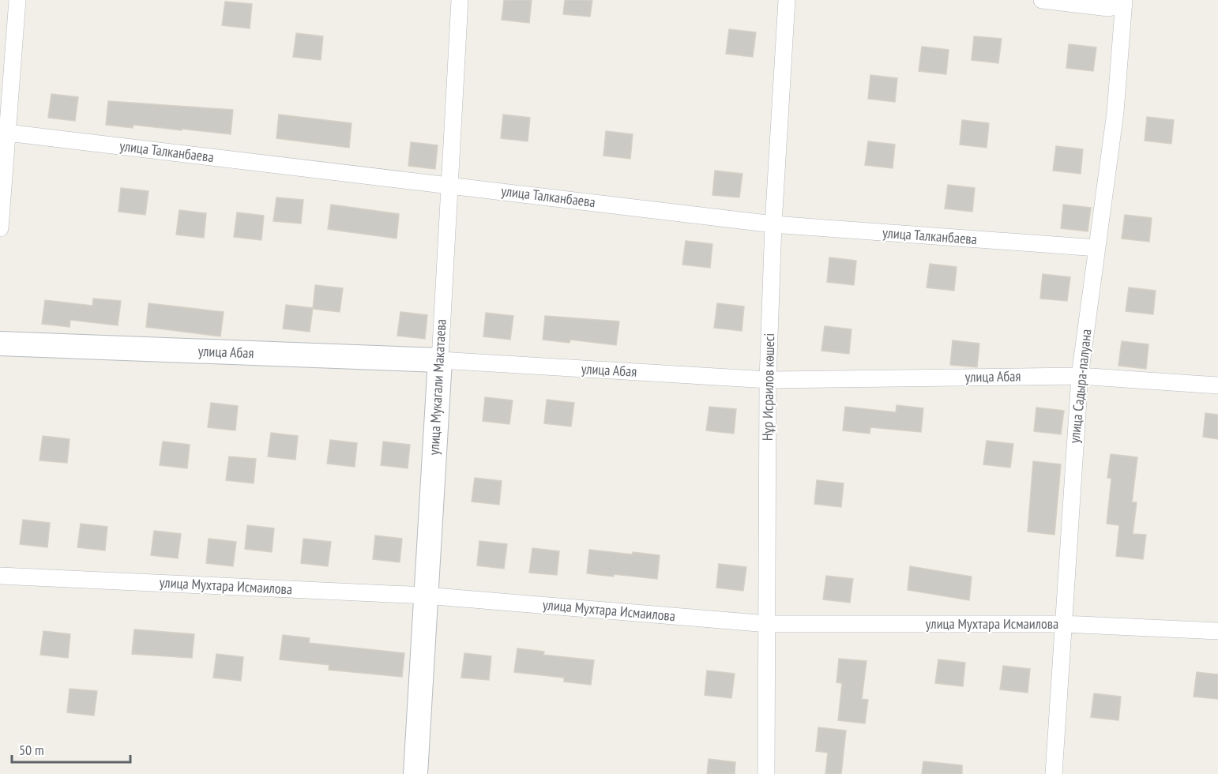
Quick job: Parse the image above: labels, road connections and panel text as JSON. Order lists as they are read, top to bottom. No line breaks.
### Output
{"streets":{"street":["улица Талканбаева","улица Абая","улица Садыра-палуана","улица Мукагали Макатаева","Нұр Исраилов көшесі","улица Мухтара Исмаилова"]},"crossings":[["улица Талканбаева","улица Садыра-палуана"],["улица Талканбаева","улица Мукагали Макатаева"],["улица Талканбаева","Нұр Исраилов көшесі"],["улица Абая","улица Садыра-палуана"],["улица Абая","улица Мукагали Макатаева"],["улица Абая","Нұр Исраилов көшесі"],["улица Садыра-палуана","улица Мухтара Исмаилова"],["улица Мукагали Макатаева","улица Мухтара Исмаилова"],["Нұр Исраилов көшесі","улица Мухтара Исмаилова"]],"scale_bar":"50 m"}
